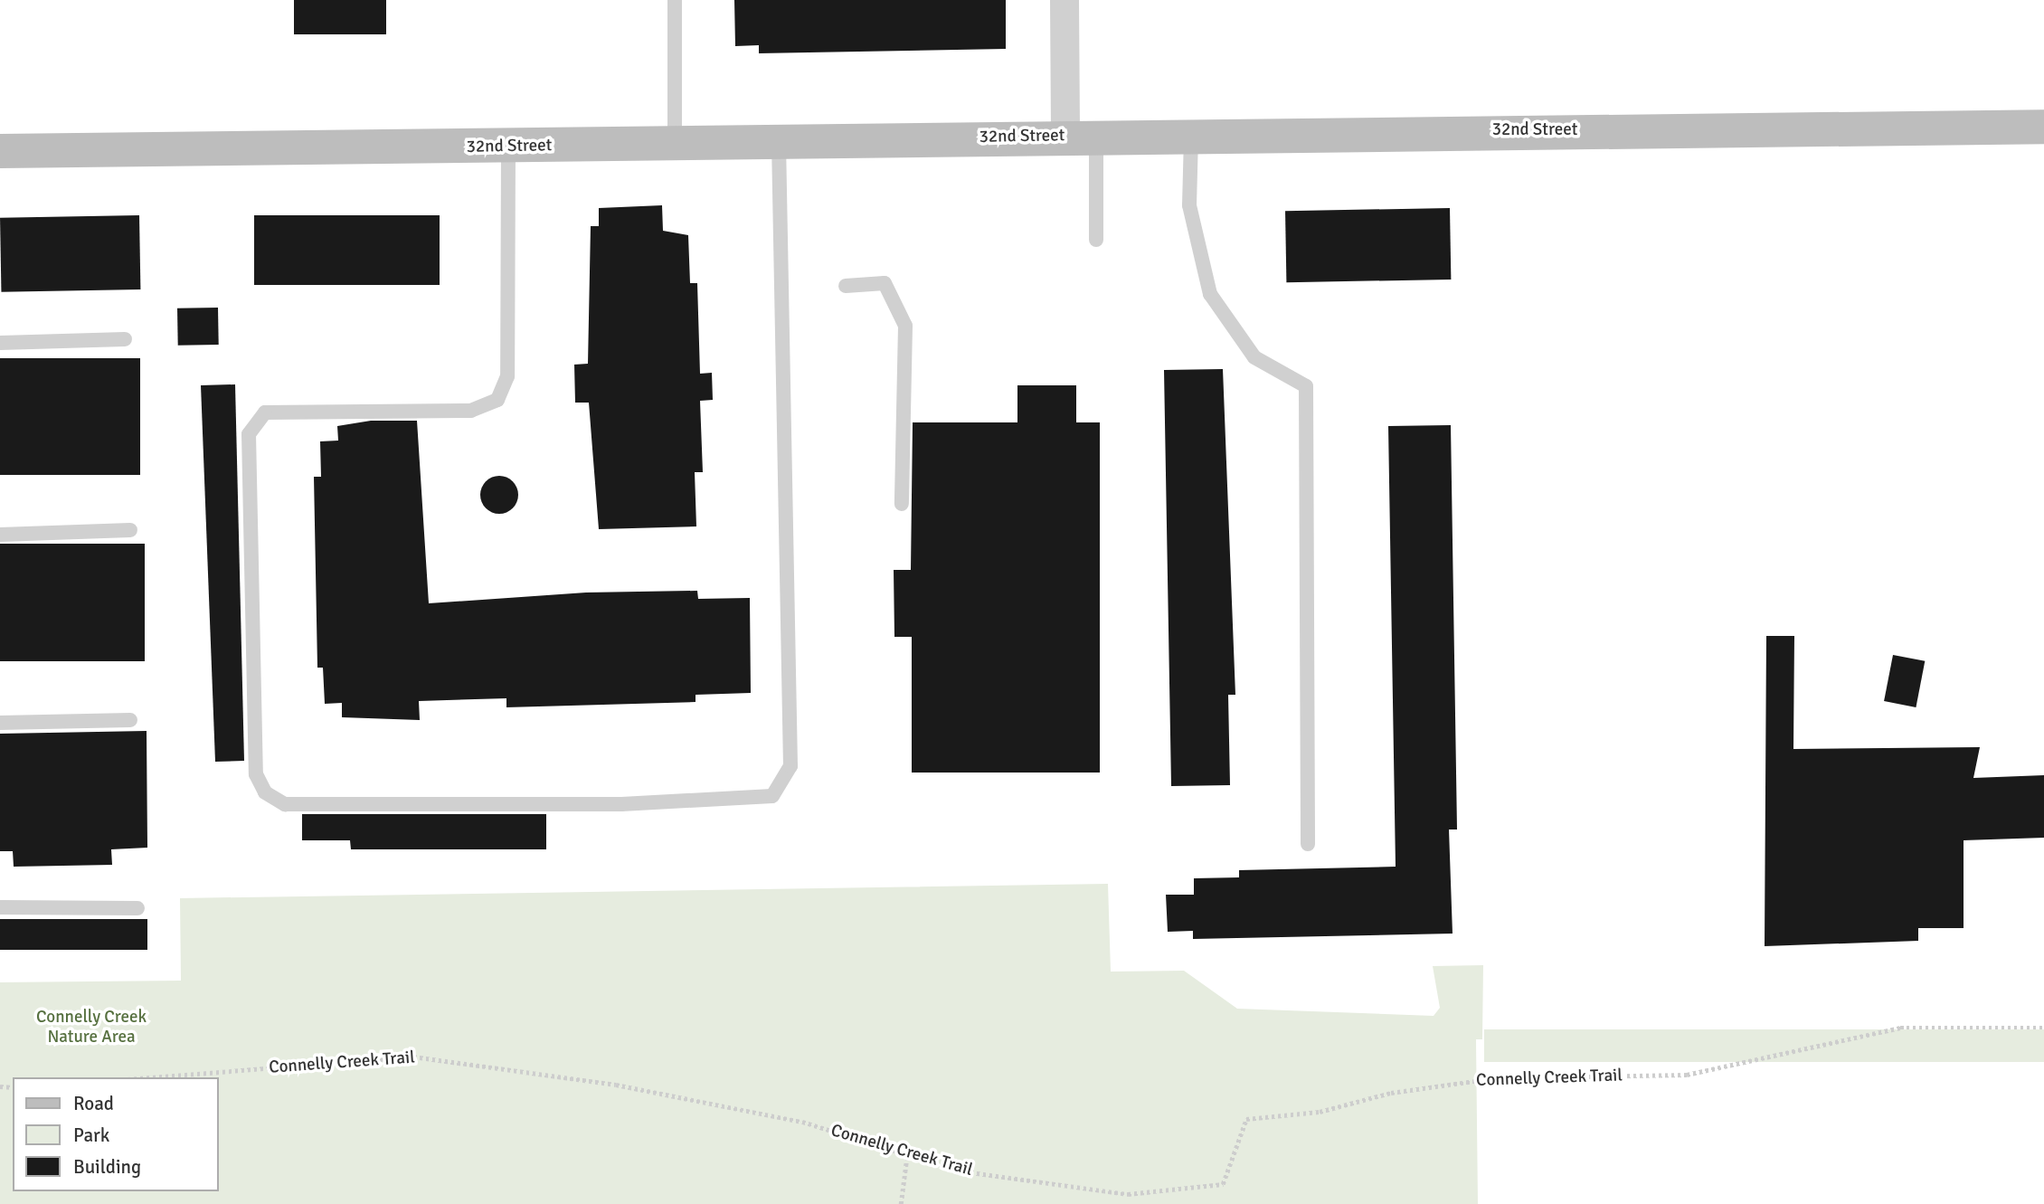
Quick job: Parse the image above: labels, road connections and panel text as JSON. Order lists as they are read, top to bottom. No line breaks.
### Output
{"streets":{"street":["32nd Street"],"path":["Connelly Creek Trail"]},"parks":["Connelly Creek Nature Area"],"legend":["Road","Park","Building"]}
